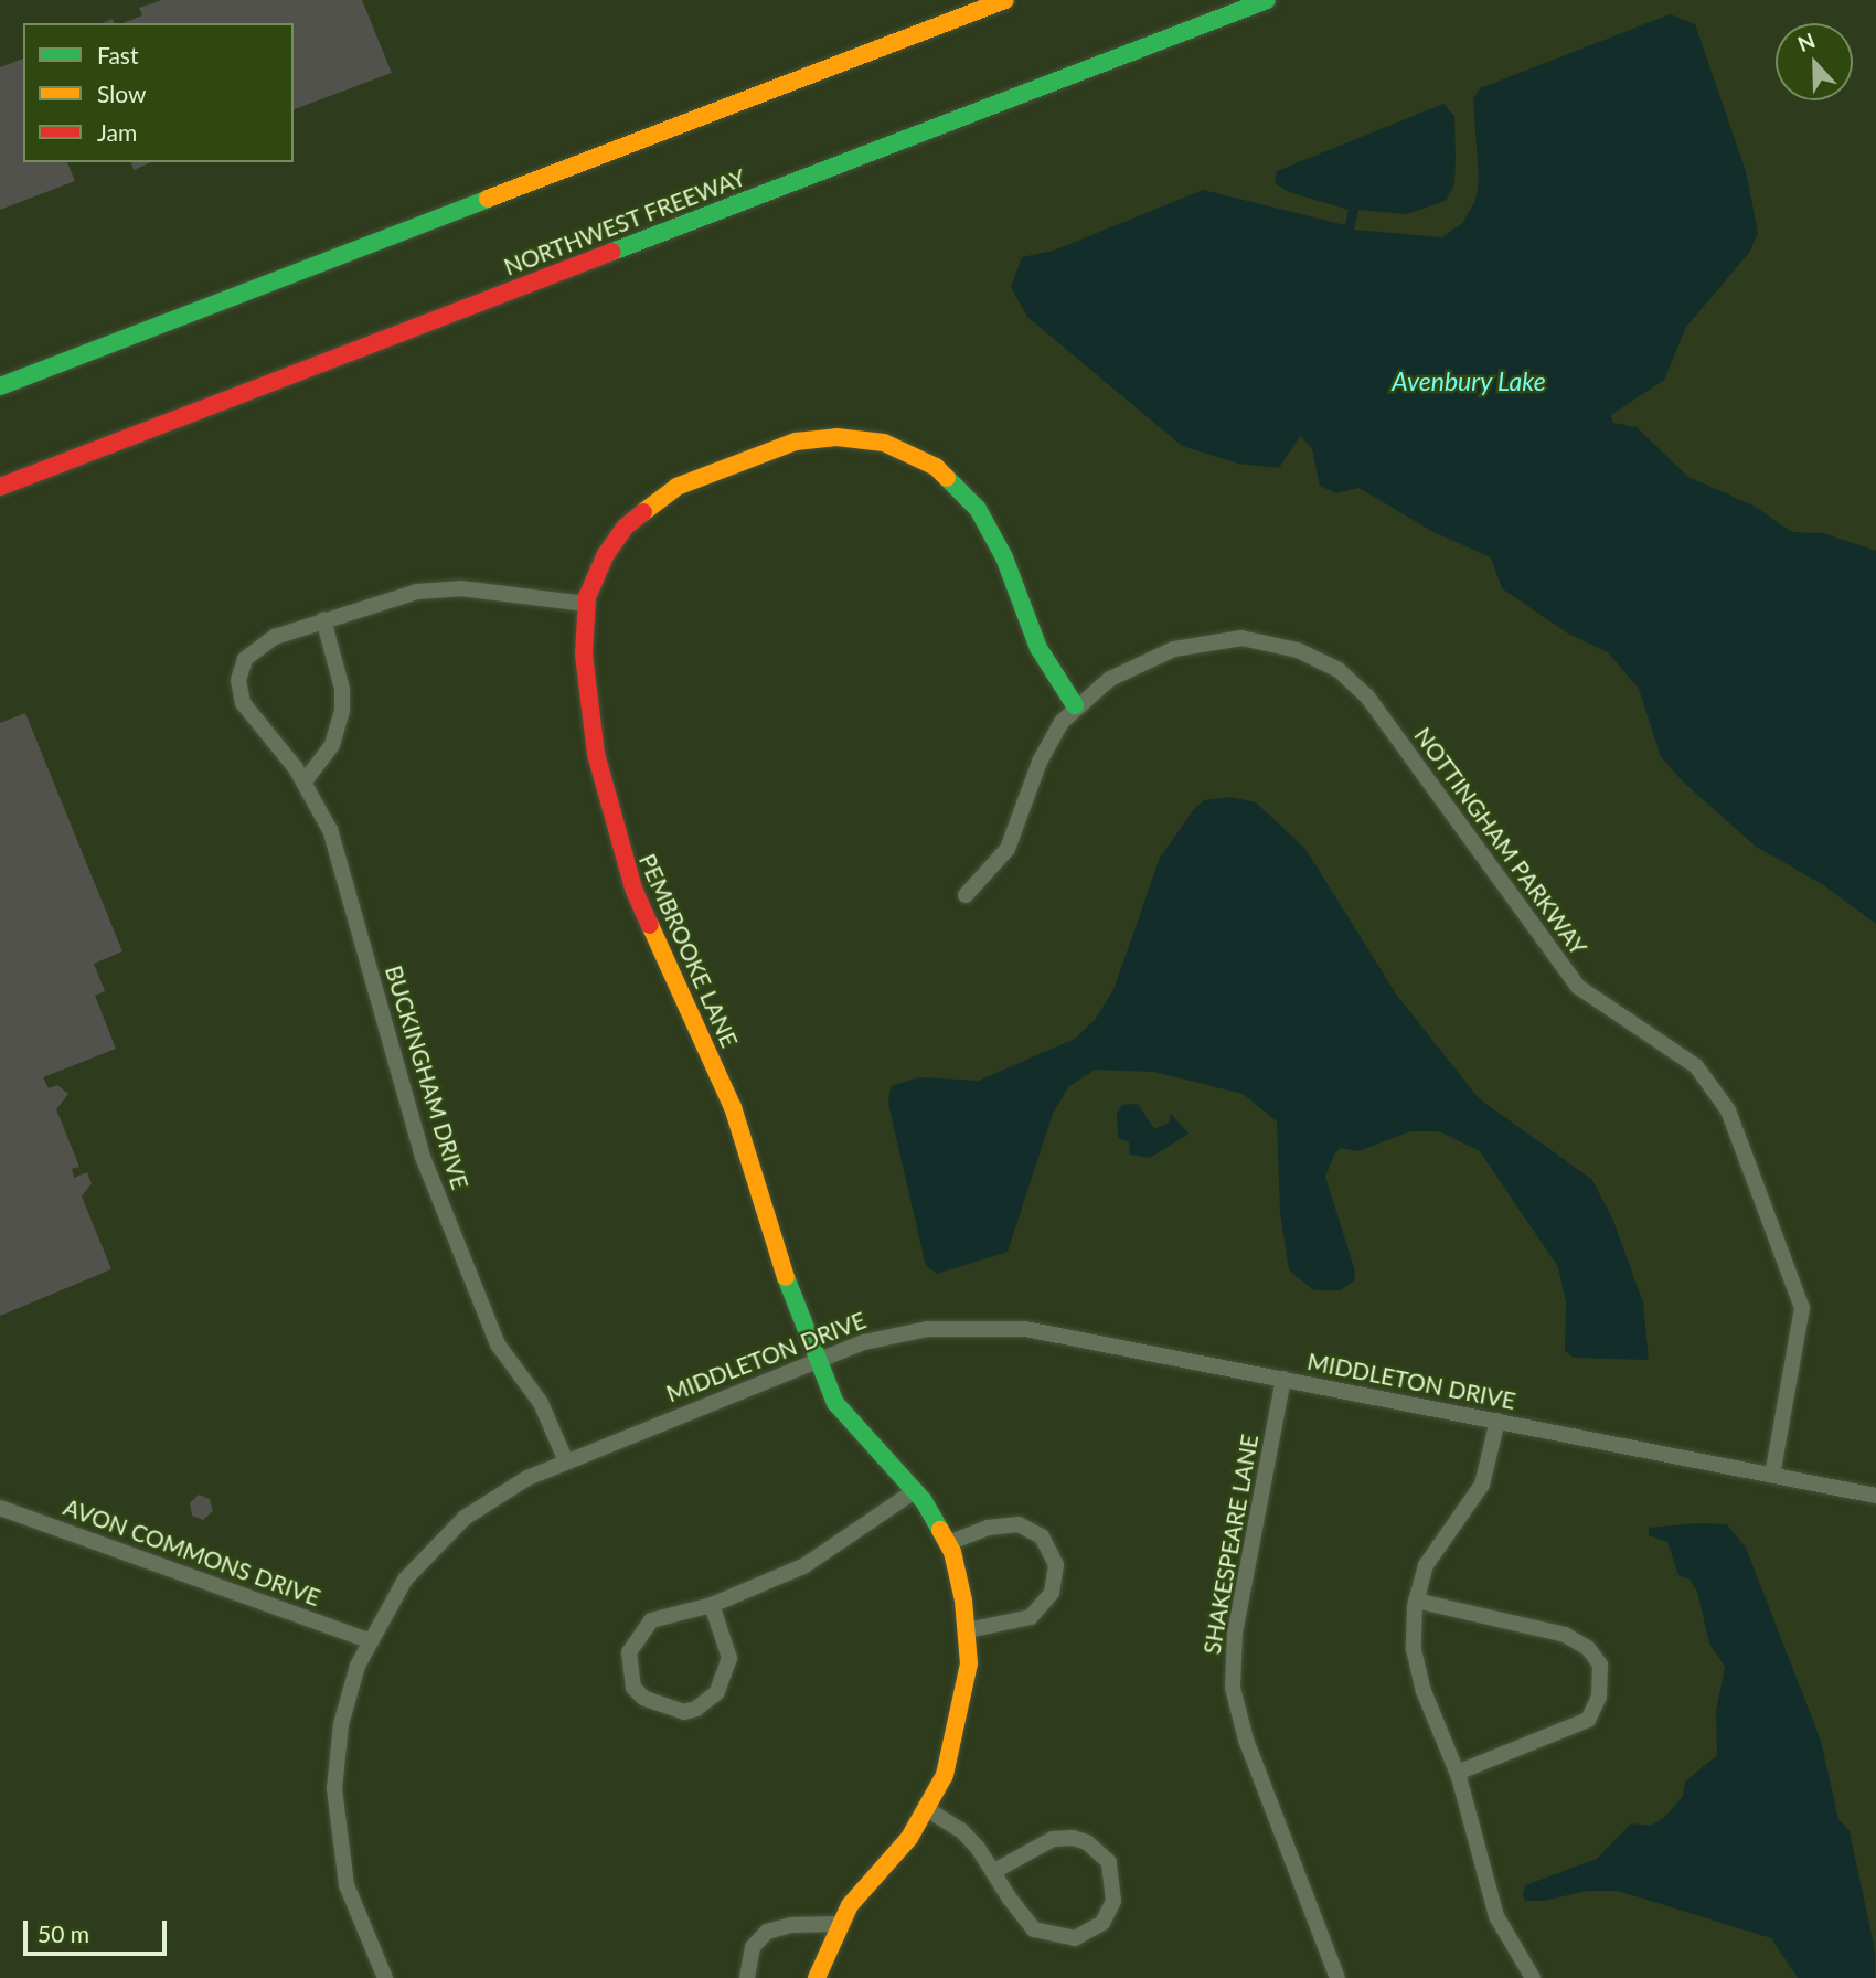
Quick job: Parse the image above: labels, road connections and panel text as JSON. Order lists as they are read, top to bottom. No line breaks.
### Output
{"streets":{"main road":["NORTHWEST FREEWAY","PEMBROOKE LANE"],"street":["NOTTINGHAM PARKWAY","BUCKINGHAM DRIVE","MIDDLETON DRIVE","SHAKESPEARE LANE","AVON COMMONS DRIVE"]},"crossings":[["NOTTINGHAM PARKWAY","PEMBROOKE LANE"],["NOTTINGHAM PARKWAY","MIDDLETON DRIVE"],["PEMBROOKE LANE","BUCKINGHAM DRIVE"],["PEMBROOKE LANE","MIDDLETON DRIVE"],["BUCKINGHAM DRIVE","MIDDLETON DRIVE"],["MIDDLETON DRIVE","SHAKESPEARE LANE"],["MIDDLETON DRIVE","AVON COMMONS DRIVE"]],"water":["Avenbury Lake"],"legend":["Fast","Slow","Jam"],"scale_bar":"50 m","north":"top"}
